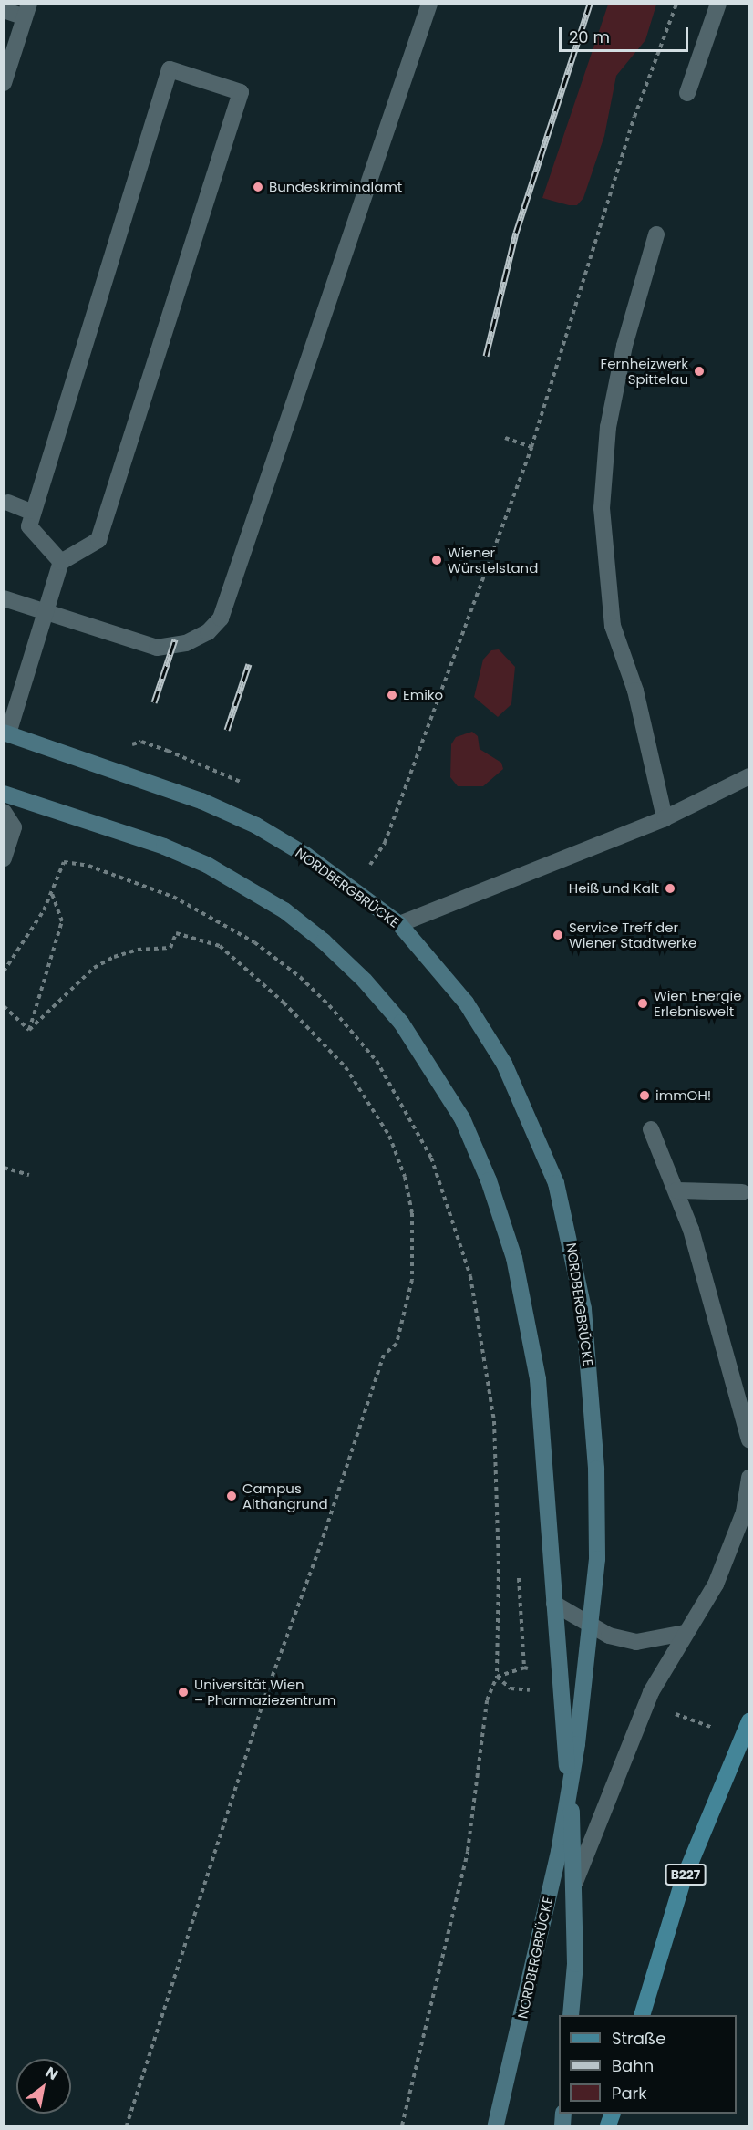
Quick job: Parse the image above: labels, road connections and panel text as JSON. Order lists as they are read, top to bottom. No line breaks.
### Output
{"streets":{"main road":["NORDBERGBRÜCKE","B227"]},"places":["Bundeskriminalamt","Fernheizwerk Spittelau","Wiener Würstelstand","Emiko","Heiß und Kalt","Service Treff der Wiener Stadtwerke","Wien Energie Erlebniswelt","immOH!","Campus Althangrund","Universität Wien – Pharmaziezentrum"],"legend":["Straße","Bahn","Park"],"scale_bar":"20 m","north":"top right"}
